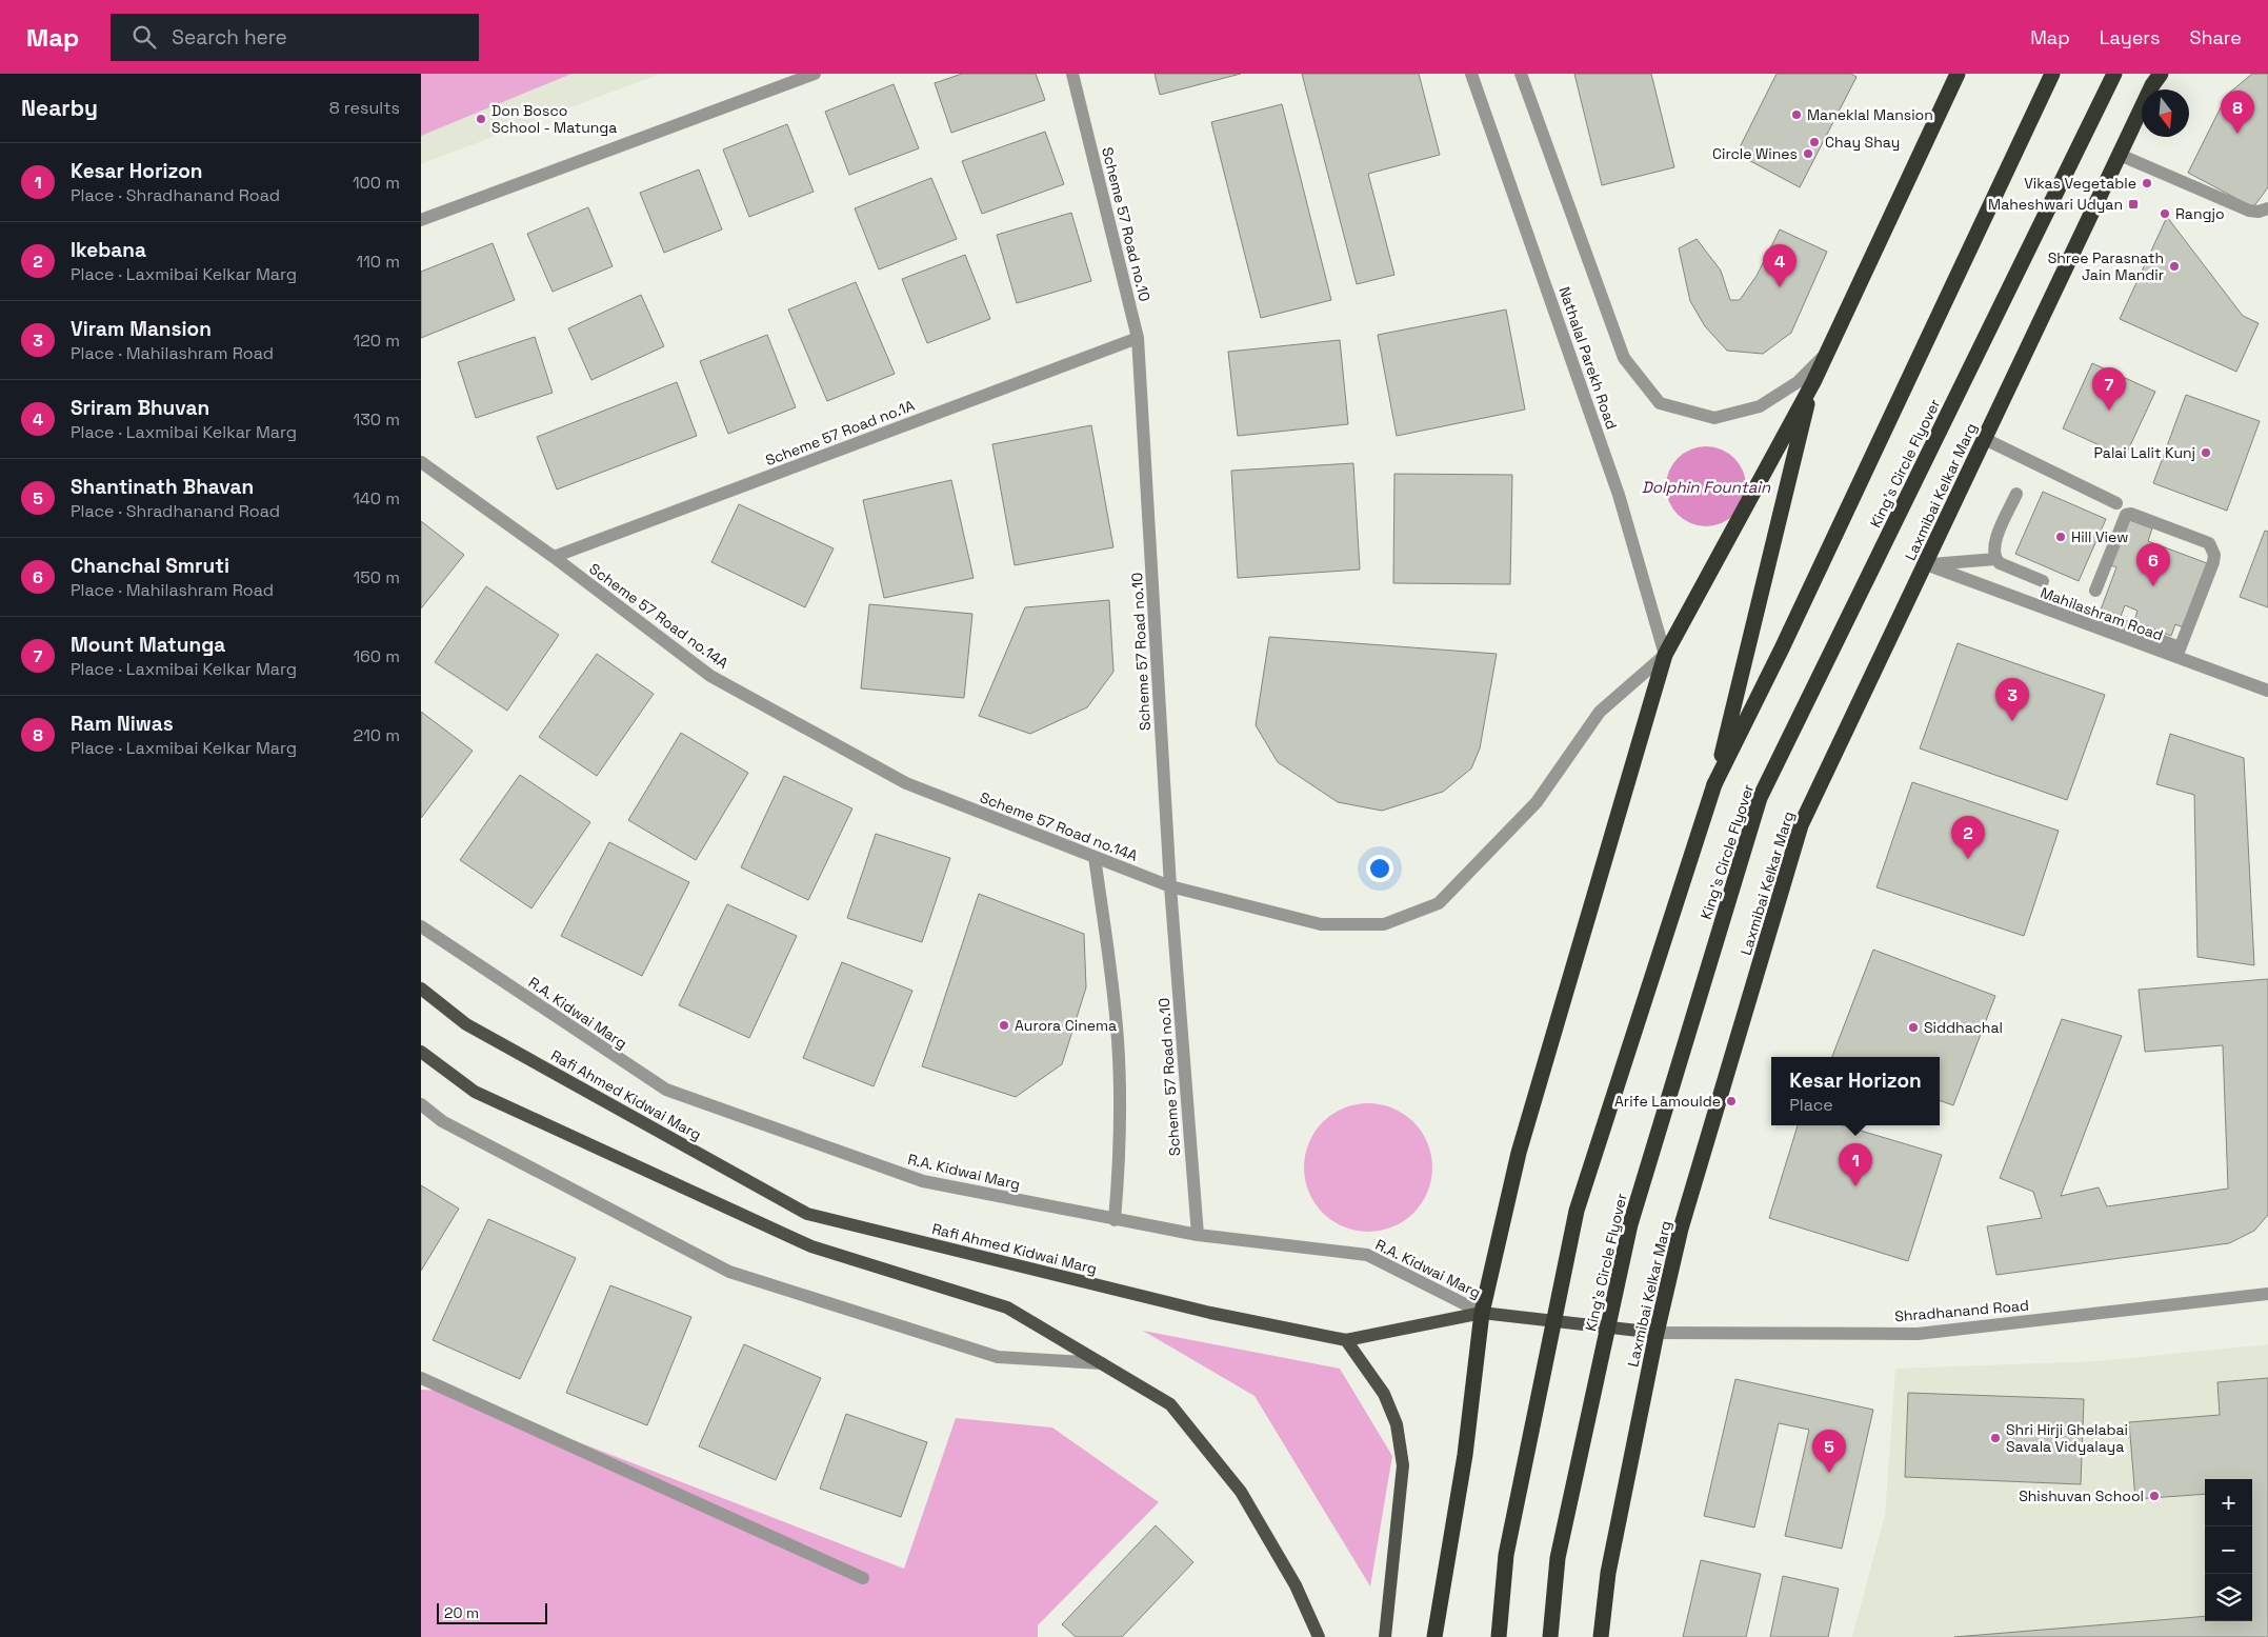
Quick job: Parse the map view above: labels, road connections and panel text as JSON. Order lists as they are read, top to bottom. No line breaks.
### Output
{"streets":{"highway":["King's Circle Flyover","Laxmibai Kelkar Marg"],"main road":["Rafi Ahmed Kidwai Marg"],"street":["Scheme 57 Road no.10","Nathalal Parekh Road","Scheme 57 Road no.1A","Mahilashram Road","Scheme 57 Road no.14A","R.A. Kidwai Marg","Shradhanand Road"]},"crossings":[["Scheme 57 Road no.10","Scheme 57 Road no.1A"],["Scheme 57 Road no.10","Scheme 57 Road no.14A"],["Scheme 57 Road no.10","R.A. Kidwai Marg"],["Nathalal Parekh Road","Scheme 57 Road no.14A"],["Scheme 57 Road no.1A","Scheme 57 Road no.14A"],["Laxmibai Kelkar Marg","Mahilashram Road"],["Laxmibai Kelkar Marg","Rafi Ahmed Kidwai Marg"],["Laxmibai Kelkar Marg","Shradhanand Road"],["R.A. Kidwai Marg","Rafi Ahmed Kidwai Marg"],["Rafi Ahmed Kidwai Marg","Shradhanand Road"]],"water":["Dolphin Fountain"],"places":{"other":["Maneklal Mansion","Don Bosco School - Matunga","Chay Shay","Circle Wines","Vikas Vegetable","Rangjo","Shree Parasnath Jain Mandir","Palai Lalit Kunj","Hill View","Aurora Cinema","Siddhachal","Arife Lamoulde","Shri Hirji Ghelabai Savala Vidyalaya","Shishuvan School"],"transit":["Maheshwari Udyan"]},"scale_bar":"20 m","north":"bottom","page":{"header":"Map","search":"Search here","nav":["Map","Layers","Share"],"heading":["Nearby","8 results"],"pins":["8","4","7","6","3","2","1","5"],"list":[{"mark":"1","name":"Kesar Horizon","note":"Place · Shradhanand Road","value":"100 m"},{"mark":"2","name":"Ikebana","note":"Place · Laxmibai Kelkar Marg","value":"110 m"},{"mark":"3","name":"Viram Mansion","note":"Place · Mahilashram Road","value":"120 m"},{"mark":"4","name":"Sriram Bhuvan","note":"Place · Laxmibai Kelkar Marg","value":"130 m"},{"mark":"5","name":"Shantinath Bhavan","note":"Place · Shradhanand Road","value":"140 m"},{"mark":"6","name":"Chanchal Smruti","note":"Place · Mahilashram Road","value":"150 m"},{"mark":"7","name":"Mount Matunga","note":"Place · Laxmibai Kelkar Marg","value":"160 m"},{"mark":"8","name":"Ram Niwas","note":"Place · Laxmibai Kelkar Marg","value":"210 m"}],"popup":["Kesar Horizon","Place"],"map_buttons":["+","−"],"scale":"20 m"}}
